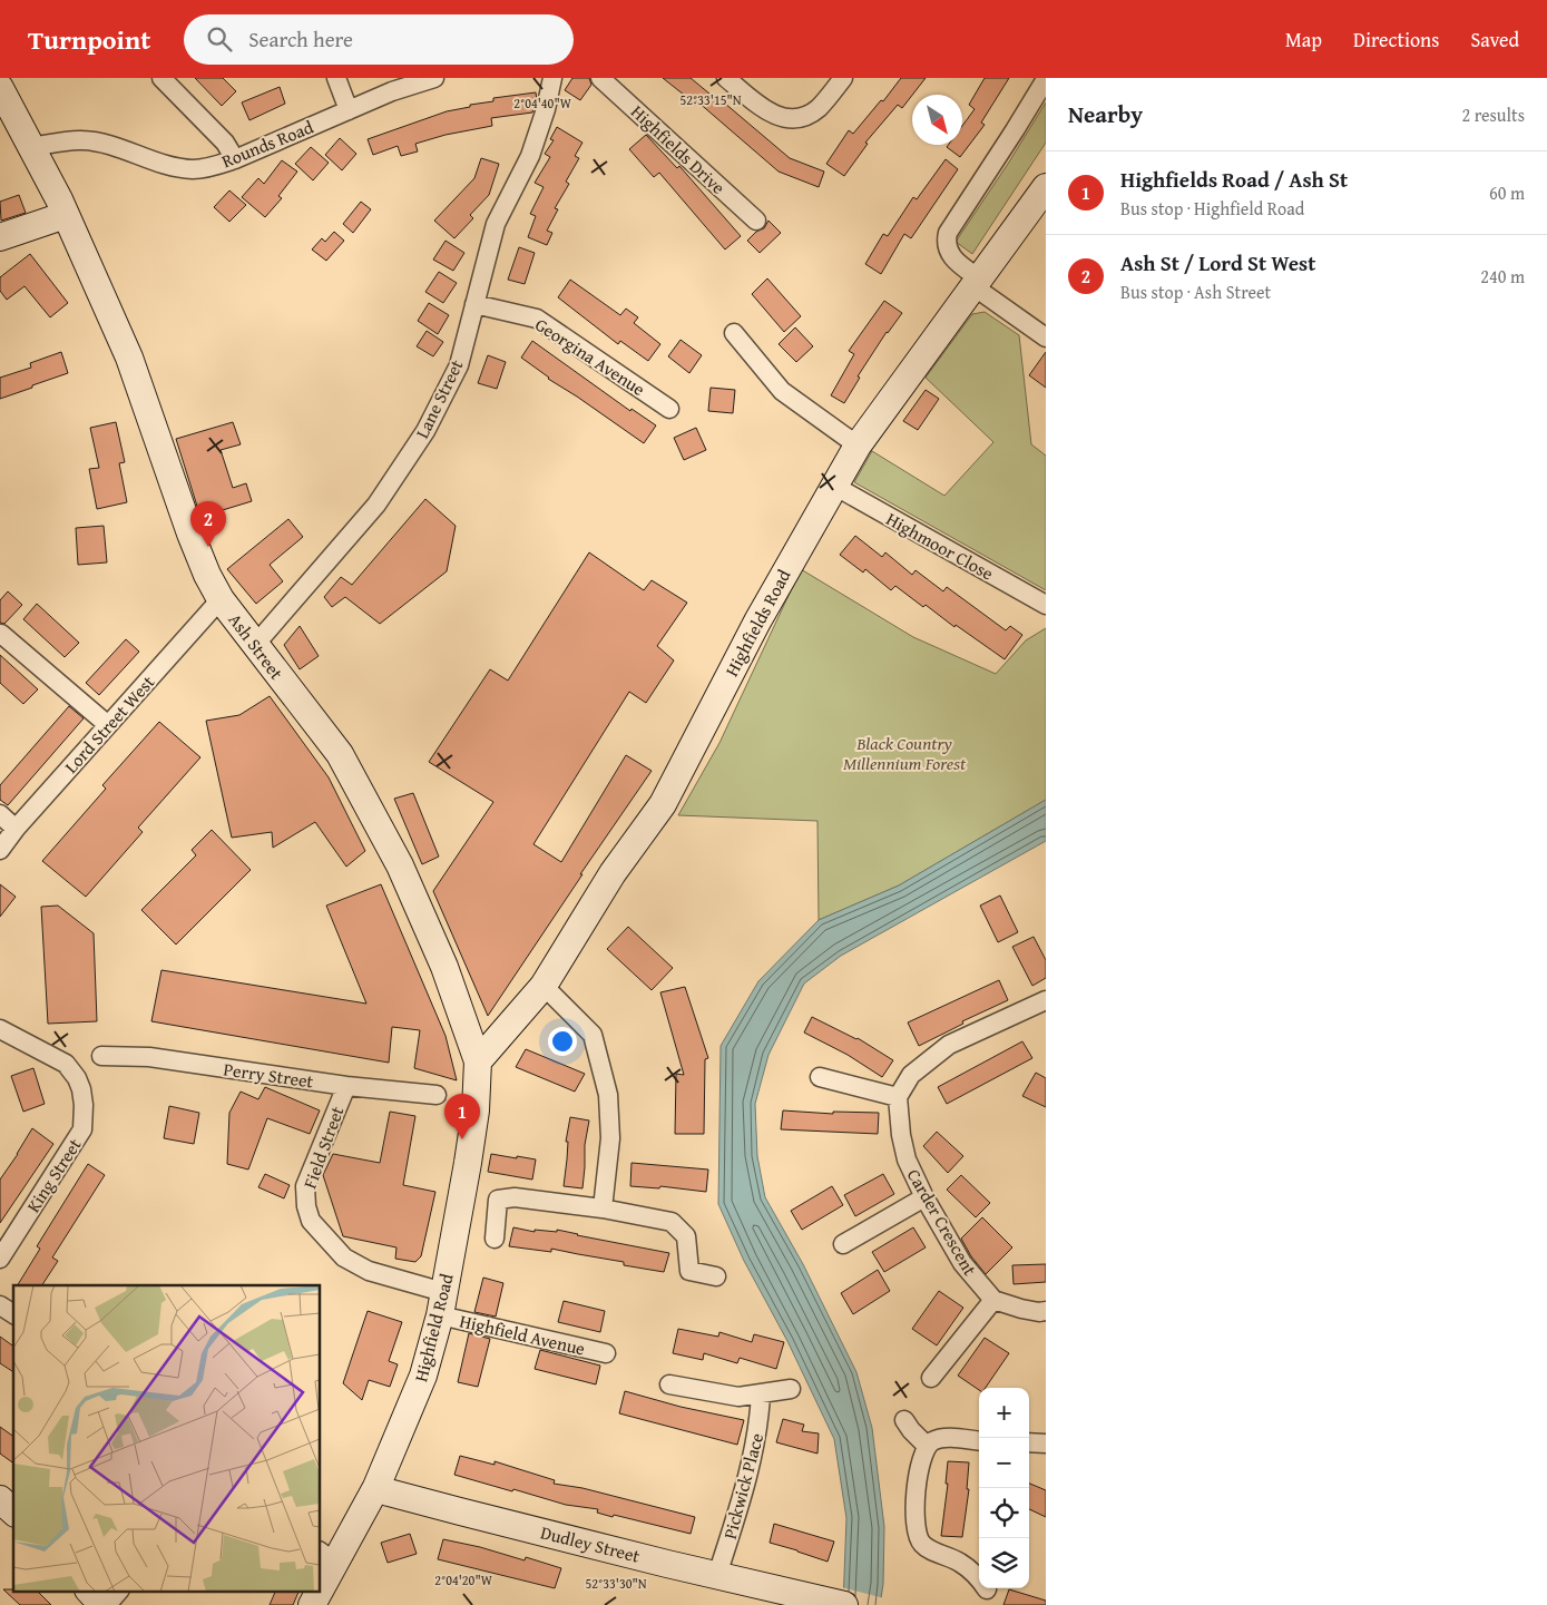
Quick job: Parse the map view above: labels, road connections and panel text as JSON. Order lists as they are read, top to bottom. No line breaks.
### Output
{"streets":{"main road":["Highfields Road","Ash Street","Highfield Road","Dudley Street"],"street":["Rounds Road","Highfields Drive","Georgina Avenue","Lane Street","Highmoor Close","Lord Street West","Perry Street","Field Street","King Street","Carder Crescent","Highfield Avenue","Pickwick Place"]},"crossings":[["Rounds Road","Ash Street"],["Georgina Avenue","Lane Street"],["Lane Street","Ash Street"],["Highmoor Close","Highfields Road"],["Highfields Road","Ash Street"],["Highfields Road","Highfield Road"],["Ash Street","Lord Street West"],["Ash Street","Highfield Road"],["Perry Street","Field Street"],["Field Street","Highfield Road"],["Field Street","Highfield Avenue"],["Highfield Road","Highfield Avenue"],["Highfield Road","Dudley Street"],["Pickwick Place","Dudley Street"]],"parks":["Black Country Millennium Forest"],"north":"bottom right","page":{"header":"Turnpoint","search":"Search here","nav":["Map","Directions","Saved"],"heading":["Nearby","2 results"],"list":[{"mark":"1","name":"Highfields Road / Ash St","note":"Bus stop · Highfield Road","value":"60 m"},{"mark":"2","name":"Ash St / Lord St West","note":"Bus stop · Ash Street","value":"240 m"}],"pins":["2","1"],"map_buttons":["+","−"]},"coordinates":["52°33'15\"N","2°04'40\"W","2°04'20\"W","52°33'30\"N"]}
